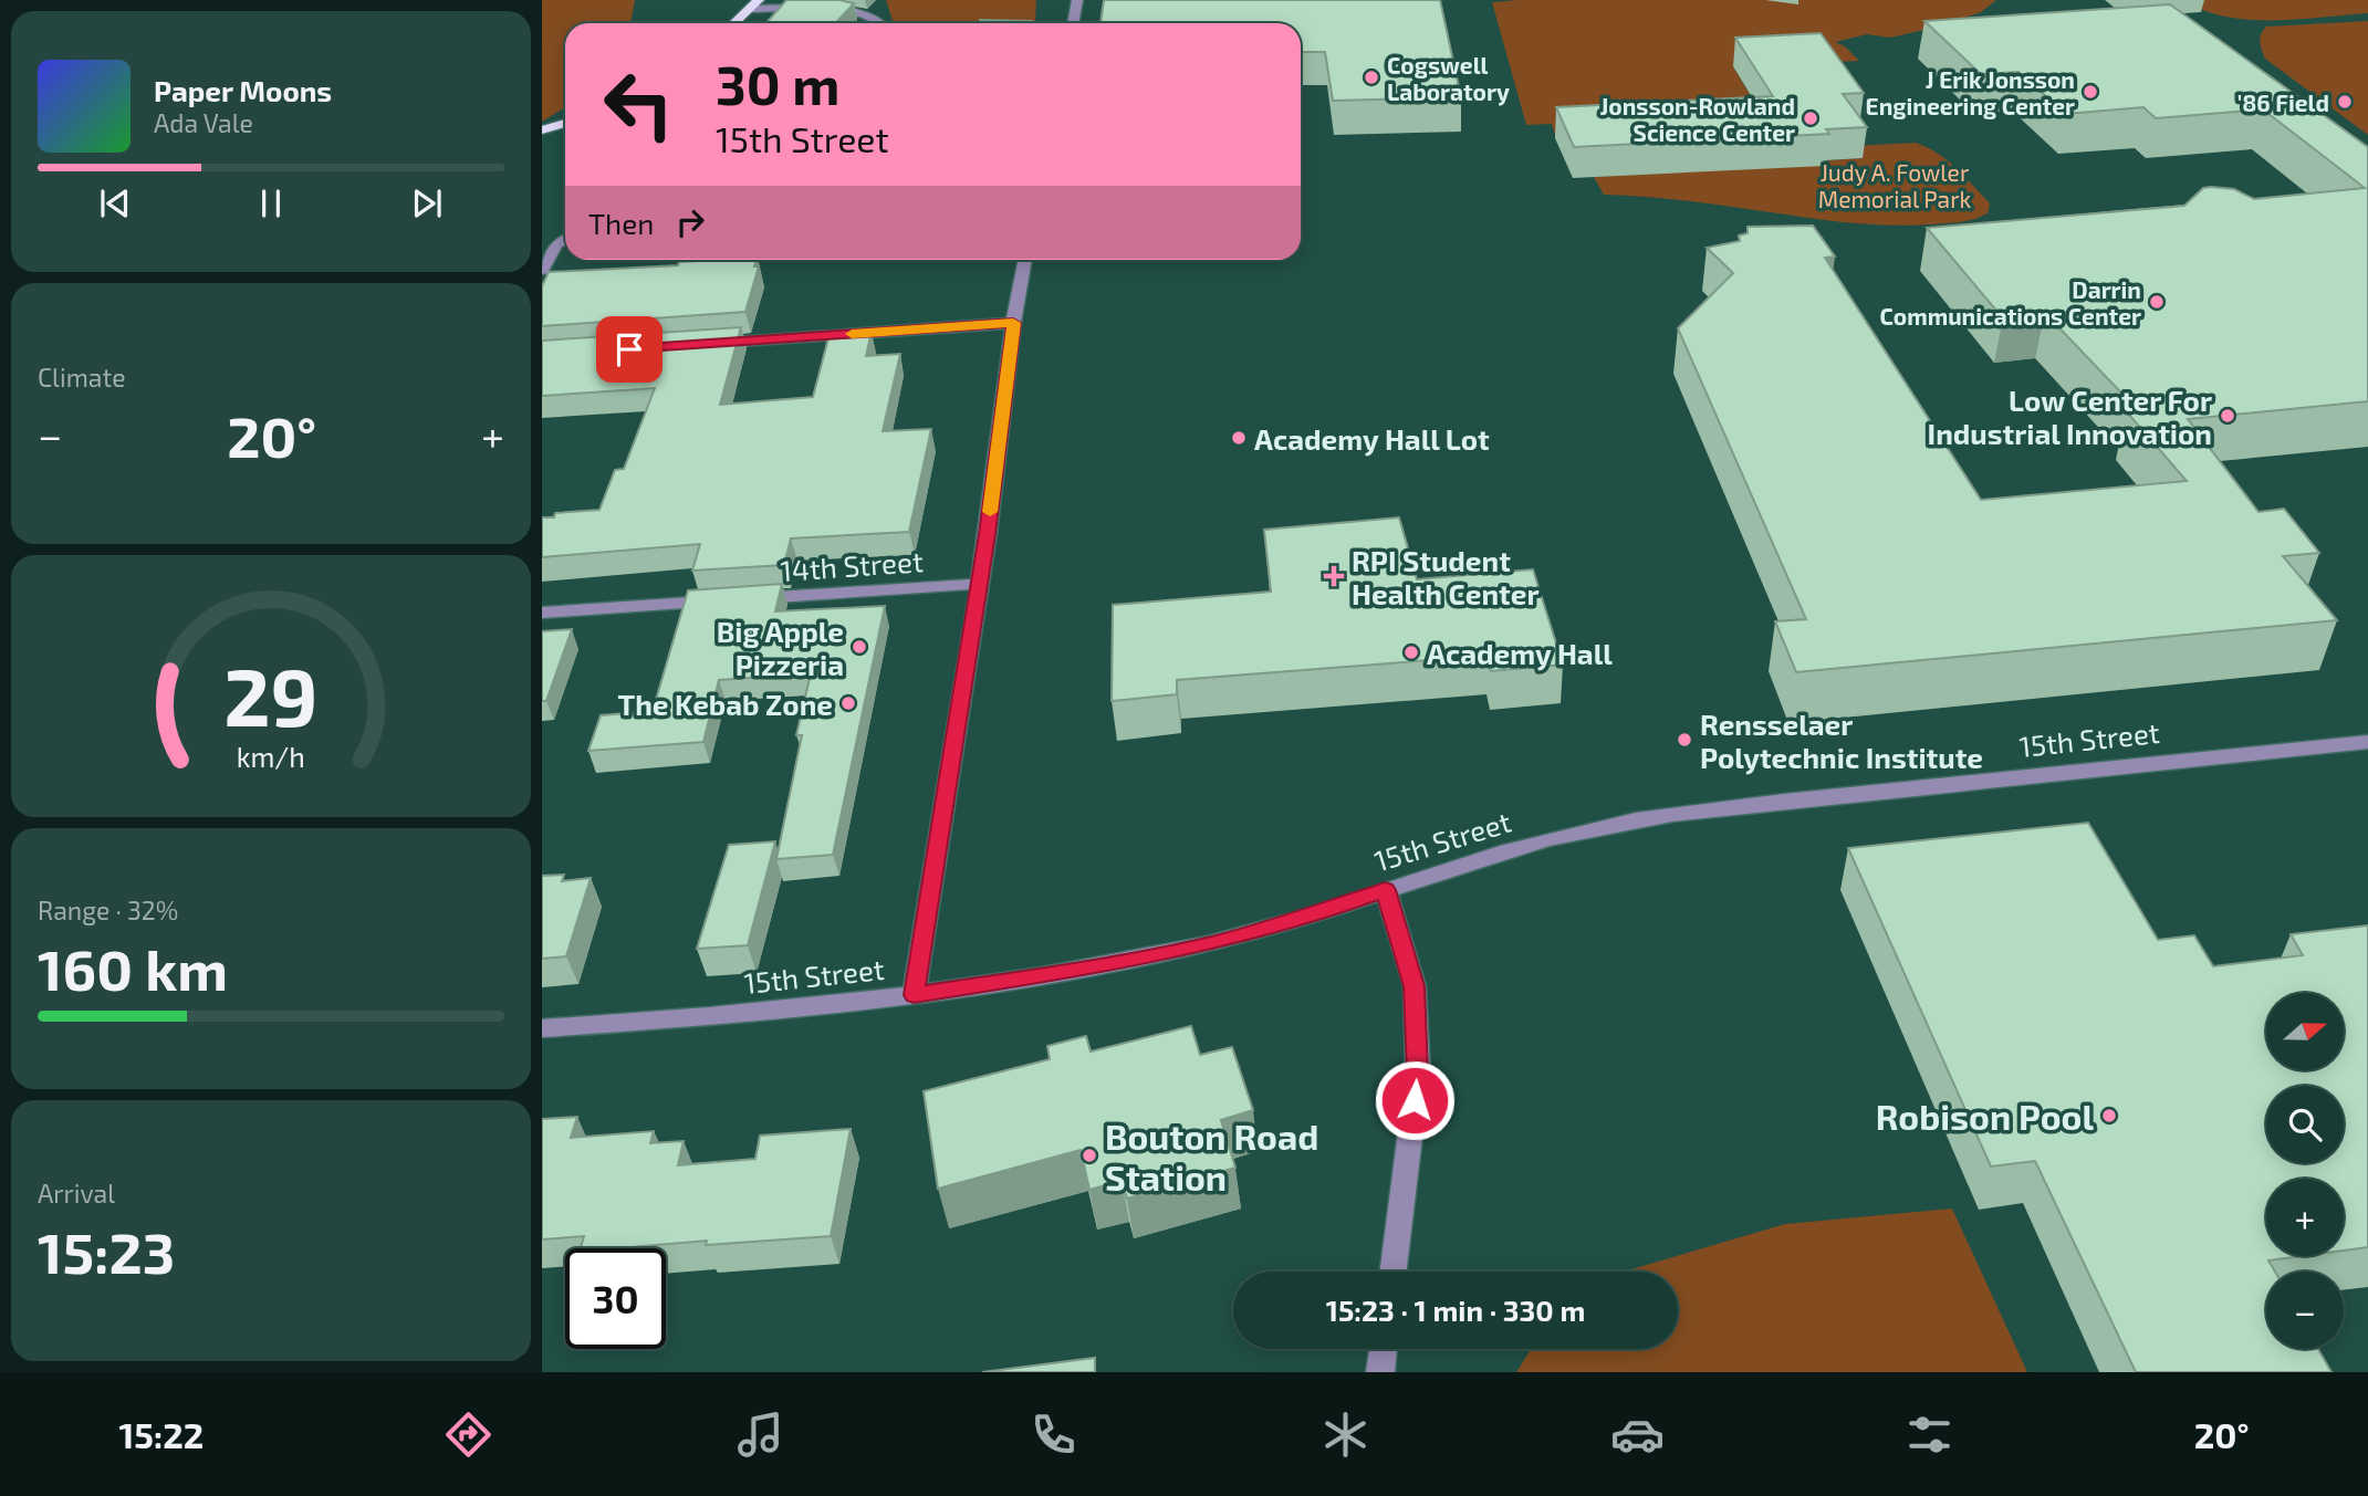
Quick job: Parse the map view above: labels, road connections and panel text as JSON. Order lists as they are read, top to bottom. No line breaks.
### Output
{"streets":{"street":["14th Street","15th Street"]},"parks":["Judy A. Fowler Memorial Park"],"places":{"other":["Cogswell Laboratory","J Erik Jonsson Engineering Center","'86 Field","Jonsson-Rowland Science Center","Darrin Communications Center","Low Center For Industrial Innovation","Academy Hall Lot","Big Apple Pizzeria","Academy Hall","The Kebab Zone","Rensselaer Polytechnic Institute","Robison Pool","Bouton Road Station"],"health":["RPI Student Health Center"]},"north":"right","page":{"turn":["30 m","15th Street"],"song":["Paper Moons","Ada Vale"],"then":"Then","tile":["Climate",["Range · 32%","160 km"],["Arrival","15:23"]],"heat":["−","20°","+"],"map_buttons":["+","−"],"limit":"30","trip":"15:23 · 1 min · 330 m","tabs":["15:22","20°"],"gauge":["29","km/h"]}}
